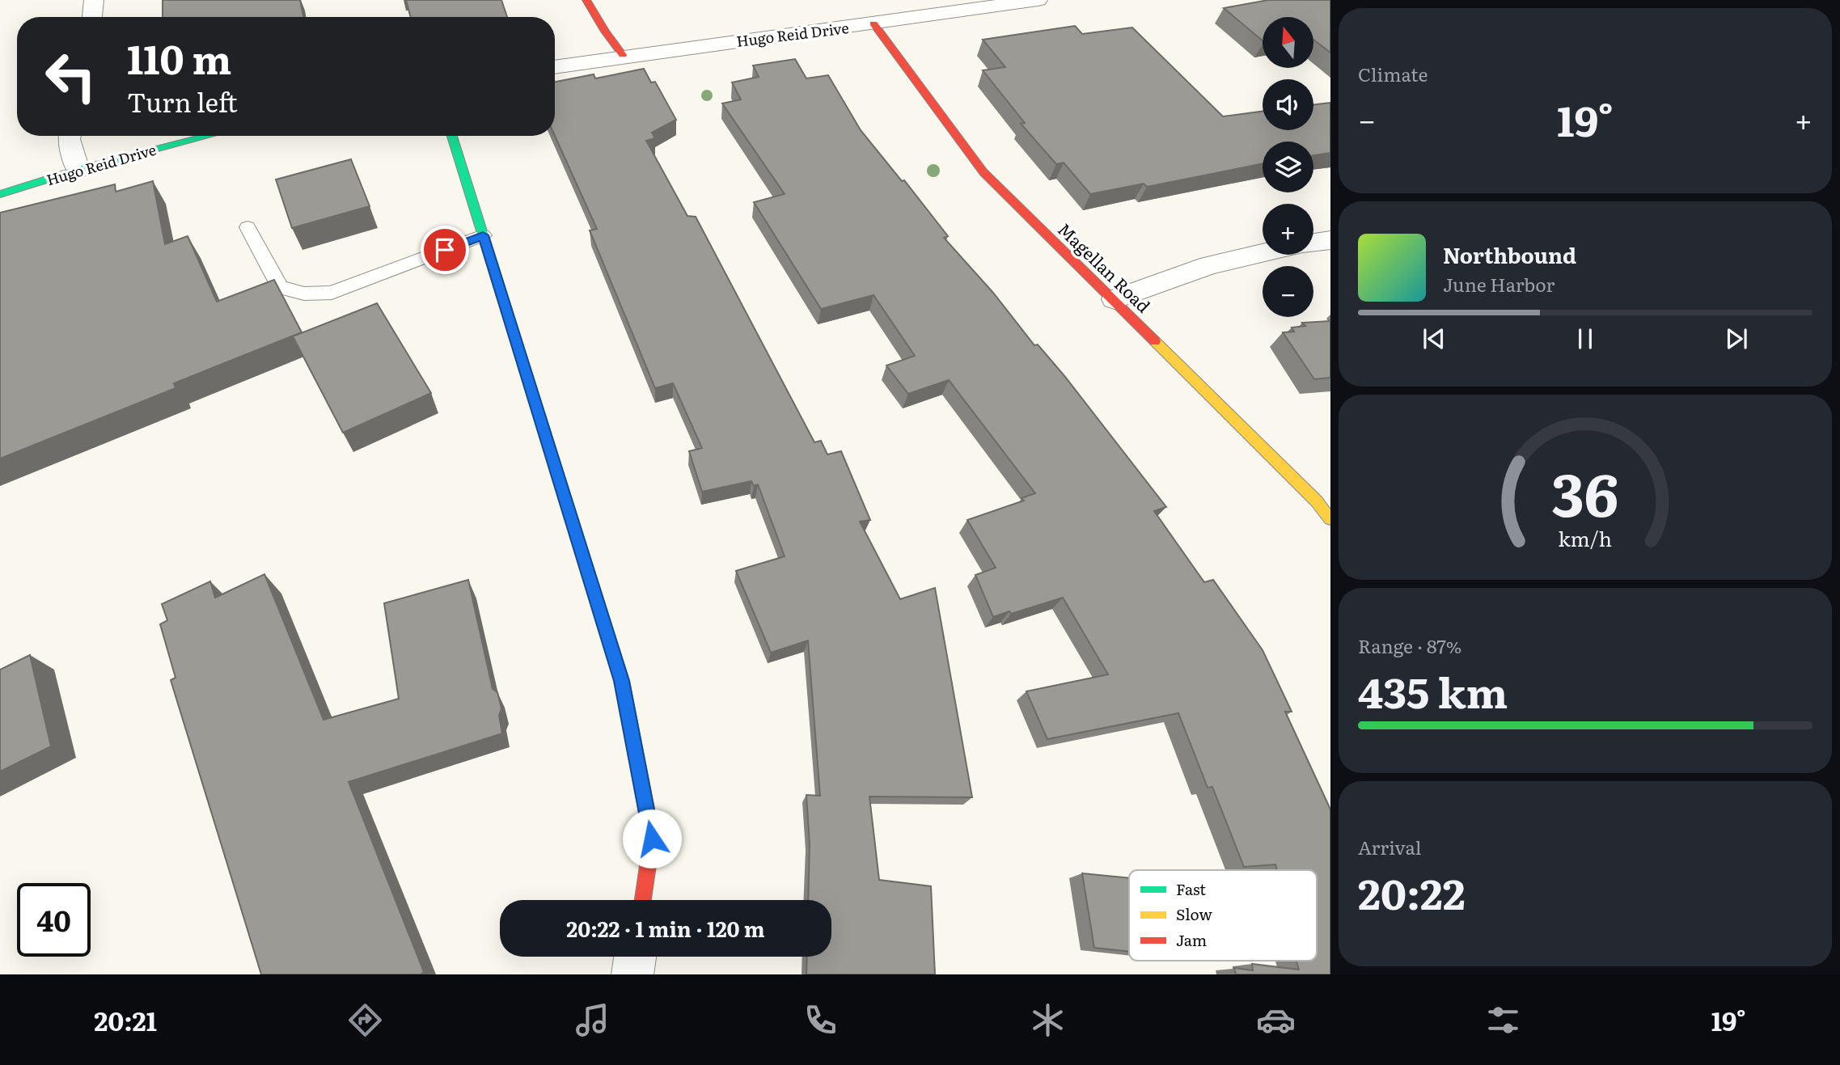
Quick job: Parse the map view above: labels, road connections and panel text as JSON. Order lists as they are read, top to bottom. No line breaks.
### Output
{"streets":{"street":["Hugo Reid Drive","Magellan Road"]},"crossings":[["Hugo Reid Drive","Magellan Road"]],"legend":["Fast","Slow","Jam"],"north":"top","page":{"tile":["Climate",["Range · 87%","435 km"],["Arrival","20:22"]],"map_buttons":["+","−"],"turn":["110 m","Turn left"],"heat":["−","19°","+"],"song":["Northbound","June Harbor"],"limit":"40","trip":"20:22 · 1 min · 120 m","tabs":["20:21","19°"],"gauge":["36","km/h"]}}
